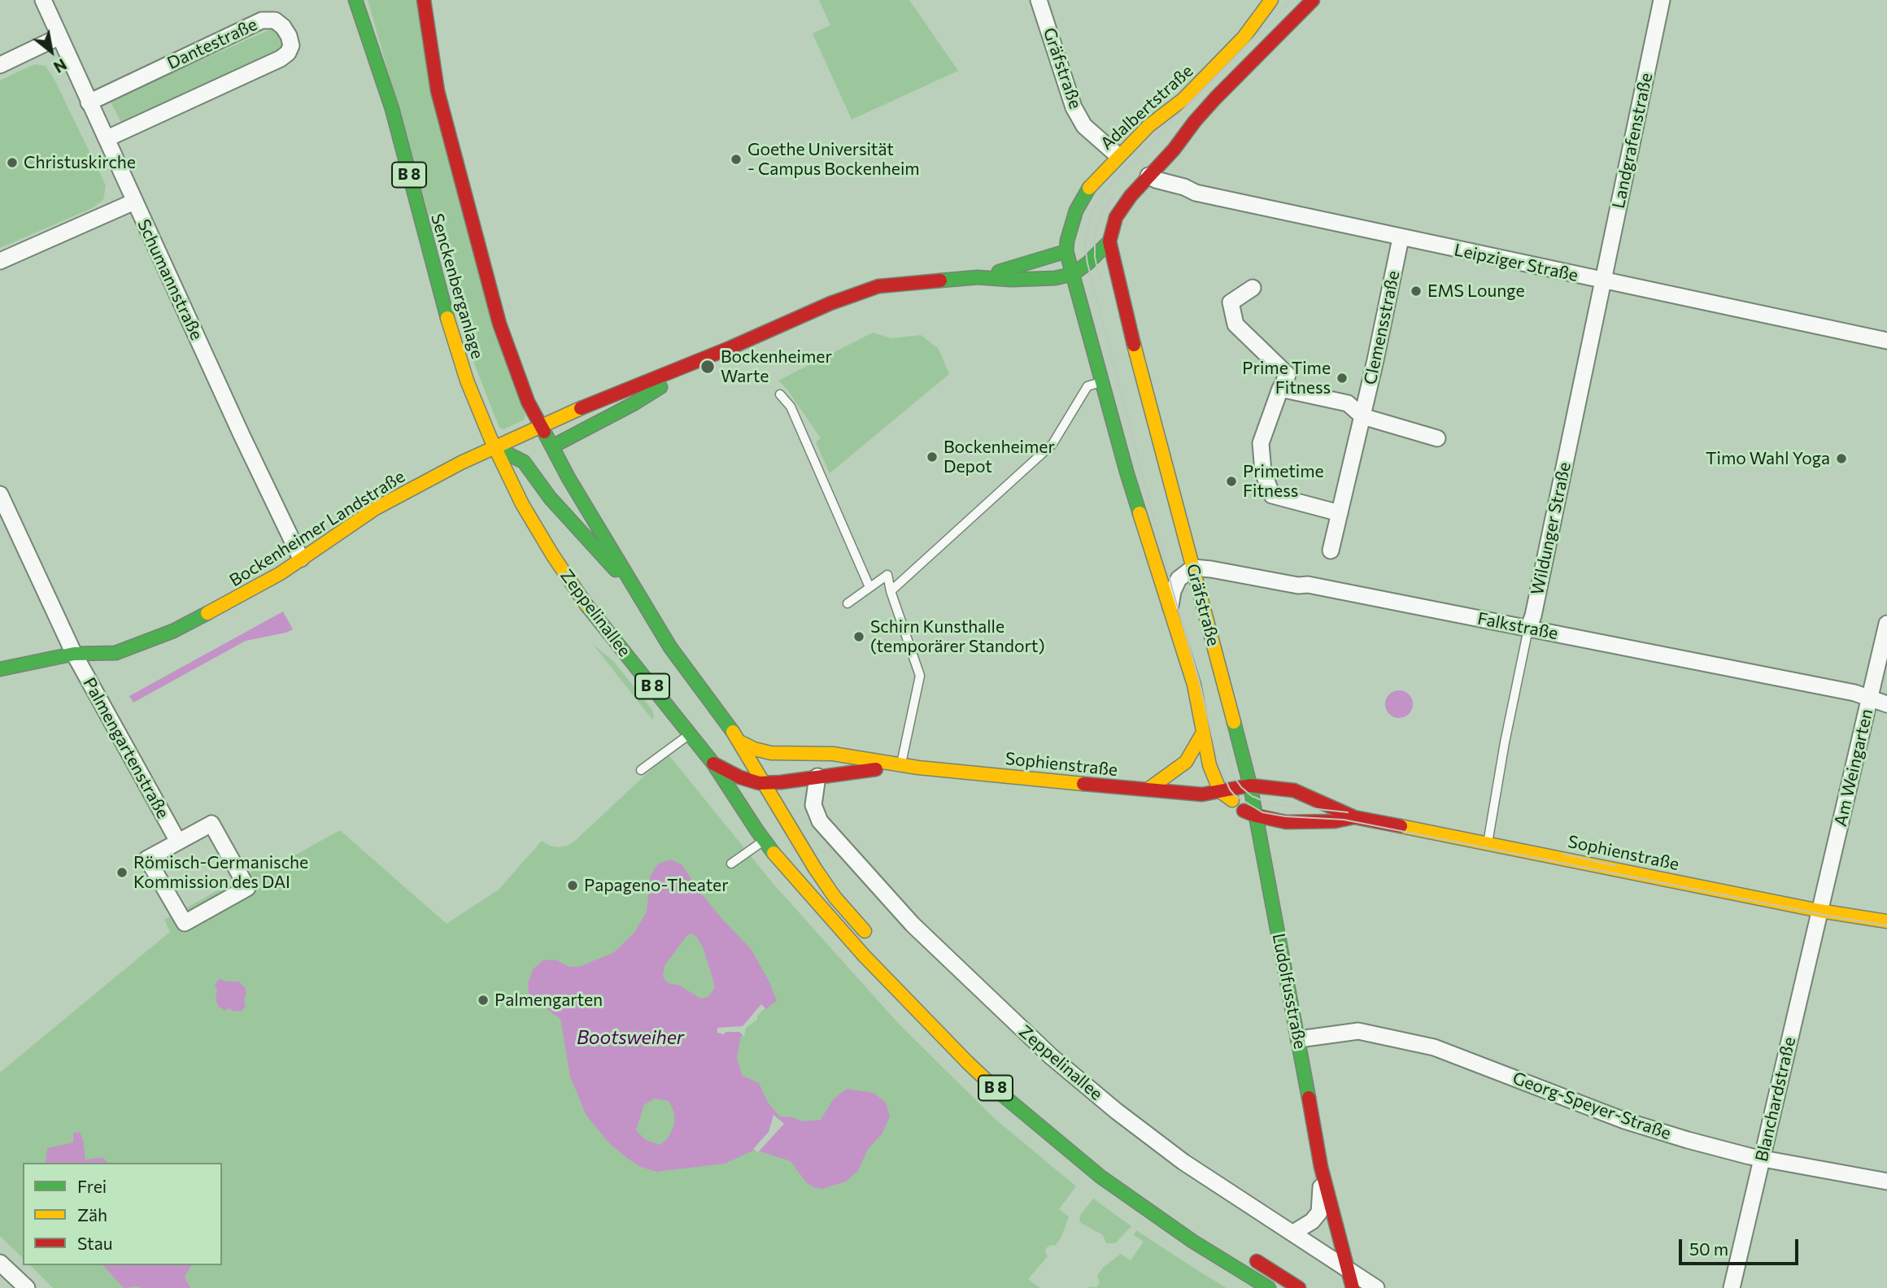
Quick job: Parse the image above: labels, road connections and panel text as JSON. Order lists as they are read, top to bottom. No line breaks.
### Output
{"streets":{"street":["Dantestraße","Gräfstraße","Adalbertstraße","Landgrafenstraße","B 8","Leipziger Straße","Schumannstraße","Senckenberganlage","Clemensstraße","Bockenheimer Landstraße","Wildunger Straße","Zeppelinallee","Falkstraße","Palmengartenstraße","Sophienstraße","Am Weingarten","Ludolfusstraße","Blanchardstraße","Georg-Speyer-Straße"]},"crossings":[["Dantestraße","Schumannstraße"],["Gräfstraße","Adalbertstraße"],["Gräfstraße","Bockenheimer Landstraße"],["Gräfstraße","Falkstraße"],["Gräfstraße","Sophienstraße"],["Gräfstraße","Ludolfusstraße"],["Adalbertstraße","Bockenheimer Landstraße"],["Landgrafenstraße","Leipziger Straße"],["Landgrafenstraße","Wildunger Straße"],["B 8","Senckenberganlage"],["B 8","Bockenheimer Landstraße"],["B 8","Sophienstraße"],["Leipziger Straße","Clemensstraße"],["Leipziger Straße","Wildunger Straße"],["Schumannstraße","Bockenheimer Landstraße"],["Senckenberganlage","Bockenheimer Landstraße"],["Senckenberganlage","Zeppelinallee"],["Bockenheimer Landstraße","Zeppelinallee"],["Bockenheimer Landstraße","Palmengartenstraße"],["Wildunger Straße","Falkstraße"],["Wildunger Straße","Sophienstraße"],["Zeppelinallee","Sophienstraße"],["Zeppelinallee","Ludolfusstraße"],["Falkstraße","Am Weingarten"],["Sophienstraße","Am Weingarten"],["Sophienstraße","Ludolfusstraße"],["Sophienstraße","Blanchardstraße"],["Am Weingarten","Blanchardstraße"],["Ludolfusstraße","Georg-Speyer-Straße"],["Blanchardstraße","Georg-Speyer-Straße"]],"water":["Bootsweiher"],"places":["Goethe Universität - Campus Bockenheim","Christuskirche","EMS Lounge","Bockenheimer Warte","Prime Time Fitness","Bockenheimer Depot","Timo Wahl Yoga","Primetime Fitness","Schirn Kunsthalle (temporärer Standort)","Römisch-Germanische Kommission des DAI","Papageno-Theater","Palmengarten"],"legend":["Frei","Zäh","Stau"],"scale_bar":"50 m","north":"bottom right"}
